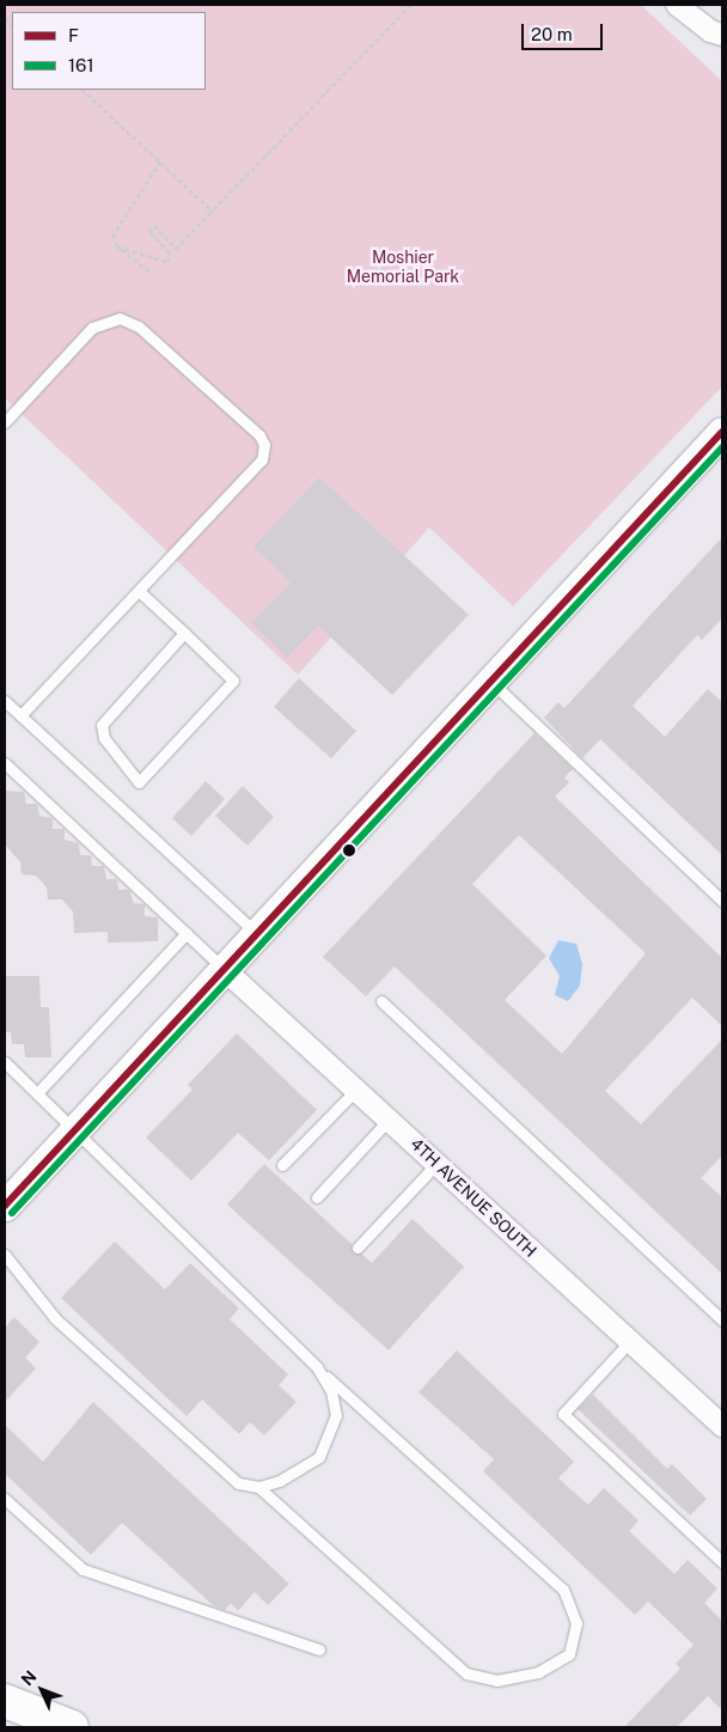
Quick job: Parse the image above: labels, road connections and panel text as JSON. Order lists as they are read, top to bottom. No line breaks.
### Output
{"streets":{"street":["4TH AVENUE SOUTH"]},"parks":["Moshier Memorial Park"],"lines":["transit line F","transit line 161"],"legend":["F","161"],"scale_bar":"20 m","north":"top left"}
